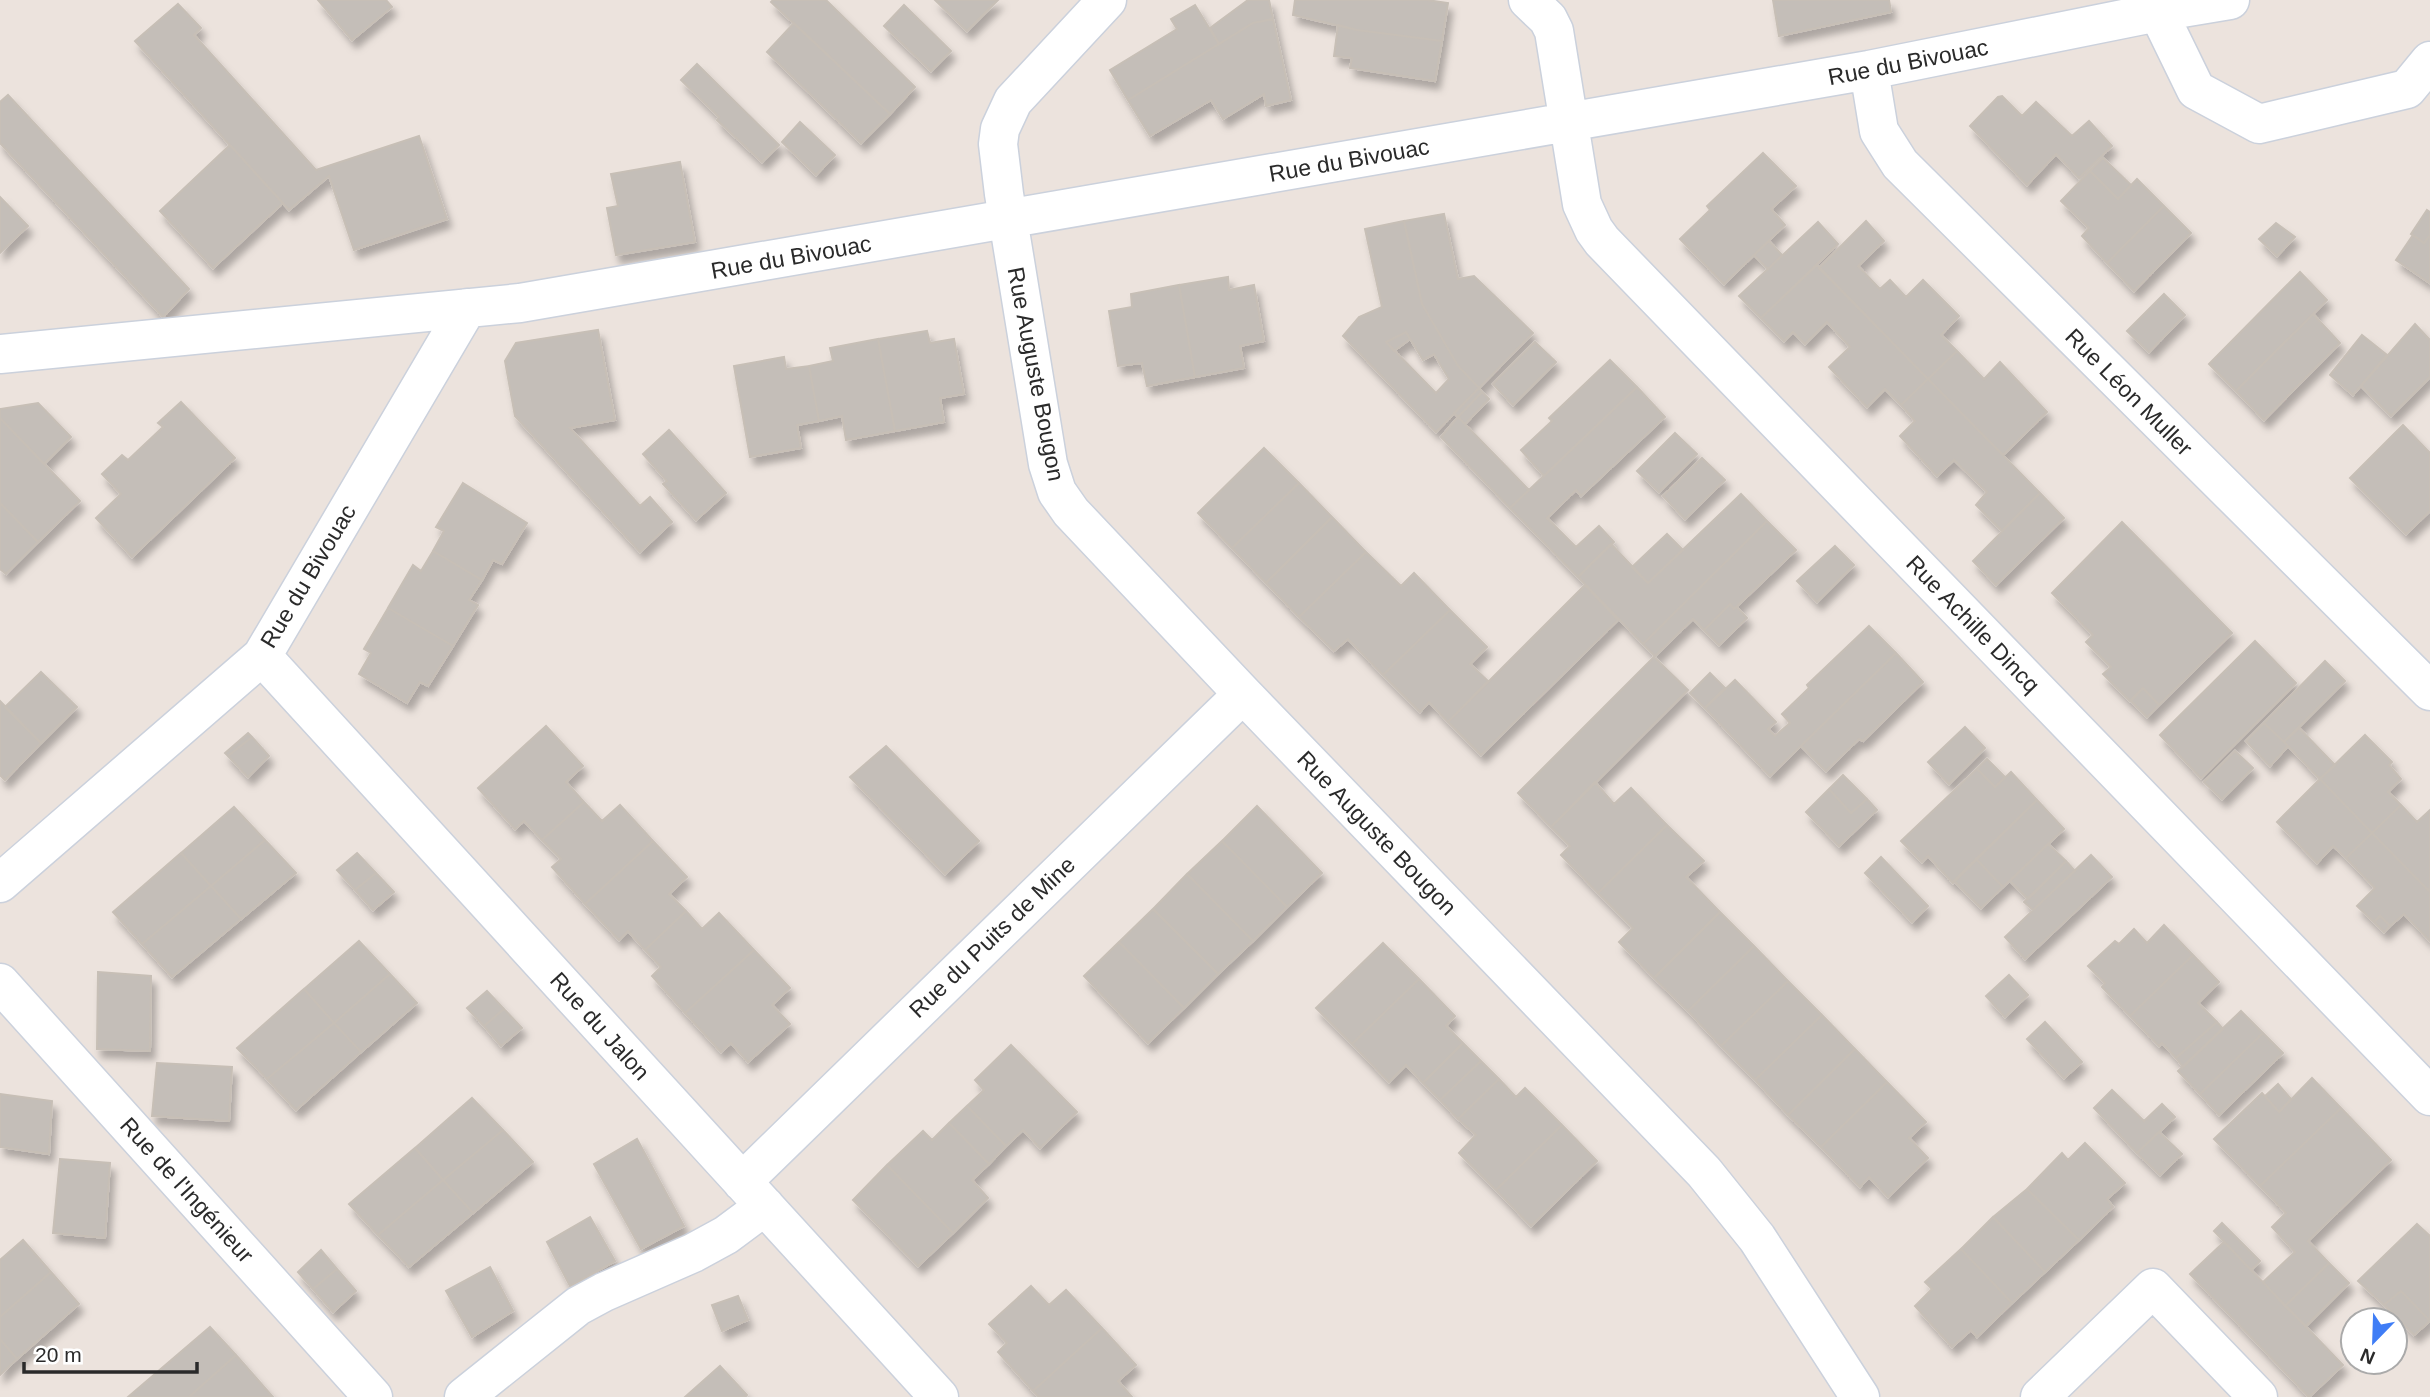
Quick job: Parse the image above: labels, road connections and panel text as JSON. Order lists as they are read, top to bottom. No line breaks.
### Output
{"streets":{"street":["Rue du Bivouac","Rue Auguste Bougon","Rue Léon Muller","Rue Achille Dincq","Rue du Puits de Mine","Rue du Jalon","Rue de l'Ingénieur"]},"crossings":[["Rue du Bivouac","Rue Auguste Bougon"],["Rue du Bivouac","Rue Léon Muller"],["Rue du Bivouac","Rue Achille Dincq"],["Rue du Bivouac","Rue du Jalon"],["Rue Auguste Bougon","Rue du Puits de Mine"],["Rue du Puits de Mine","Rue du Jalon"]],"scale_bar":"20 m","north":"bottom left"}
